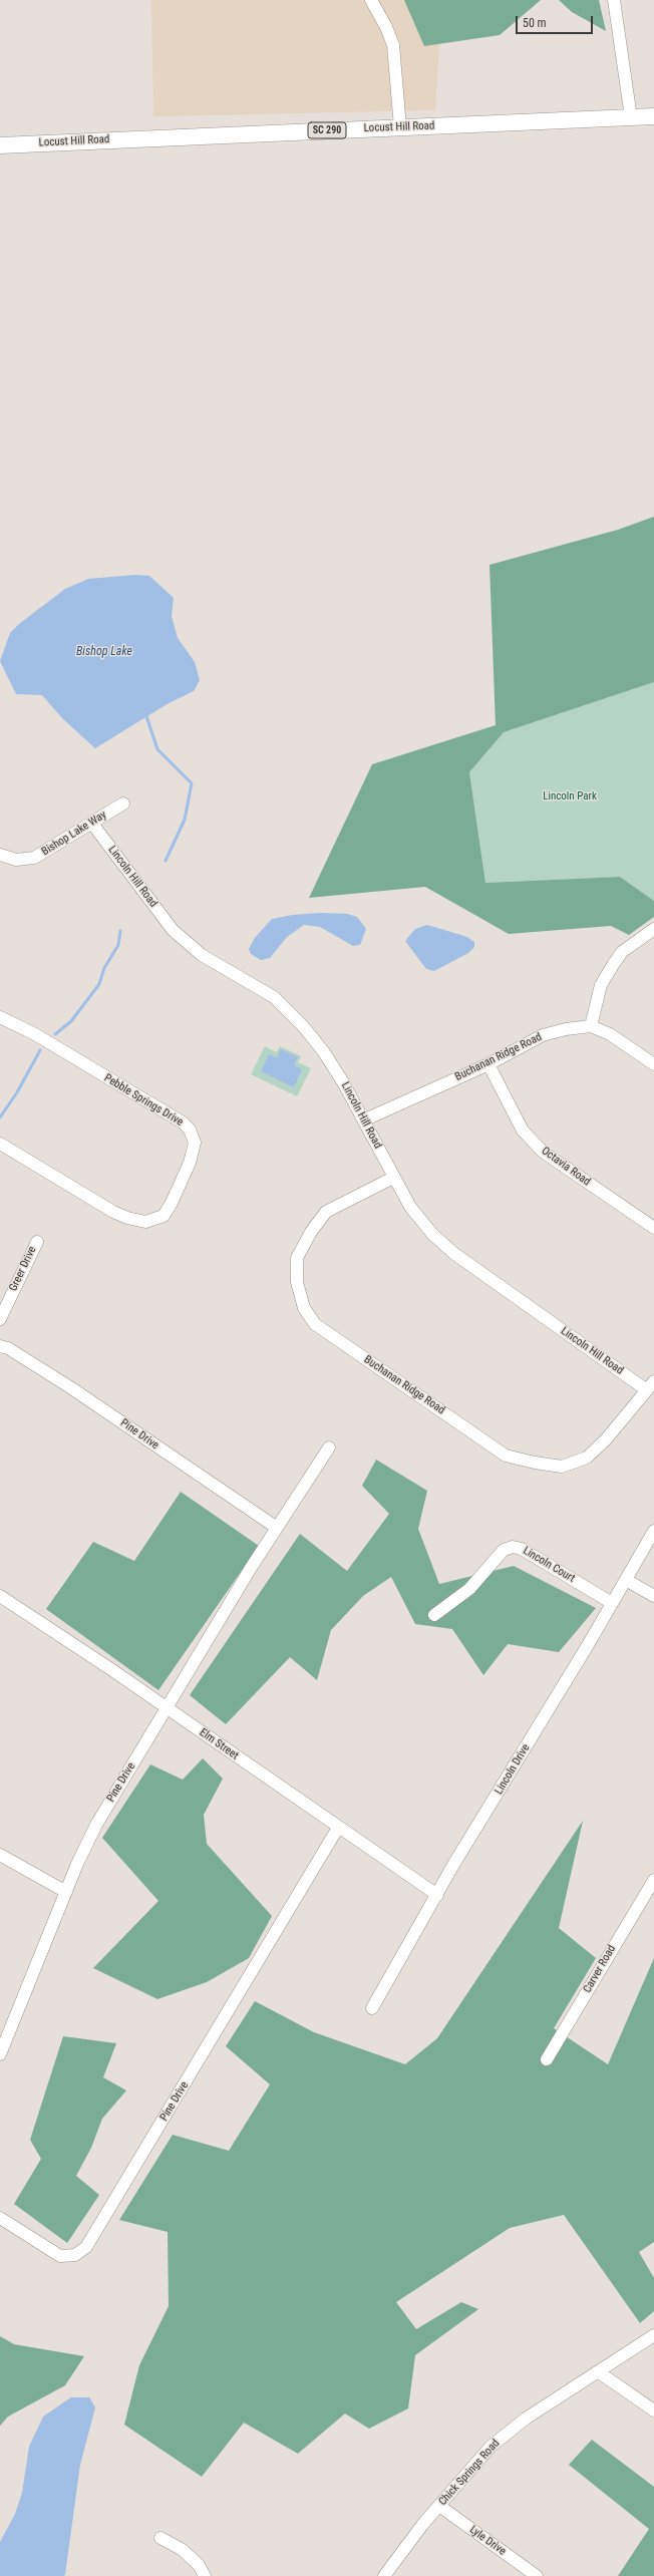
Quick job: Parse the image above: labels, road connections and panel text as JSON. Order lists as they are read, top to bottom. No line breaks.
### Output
{"streets":{"main road":["Locust Hill Road","SC 290"],"street":["Bishop Lake Way","Lincoln Hill Road","Buchanan Ridge Road","Pebble Springs Drive","Octavia Road","Greer Drive","Pine Drive","Lincoln Court","Elm Street","Lincoln Drive","Carver Road","Chick Springs Road","Lyle Drive"]},"crossings":[["Bishop Lake Way","Lincoln Hill Road"],["Lincoln Hill Road","Buchanan Ridge Road"],["Buchanan Ridge Road","Octavia Road"],["Pine Drive","Elm Street"],["Lincoln Court","Lincoln Drive"],["Elm Street","Lincoln Drive"],["Chick Springs Road","Lyle Drive"]],"water":["Bishop Lake"],"parks":["Lincoln Park"],"scale_bar":"50 m"}
